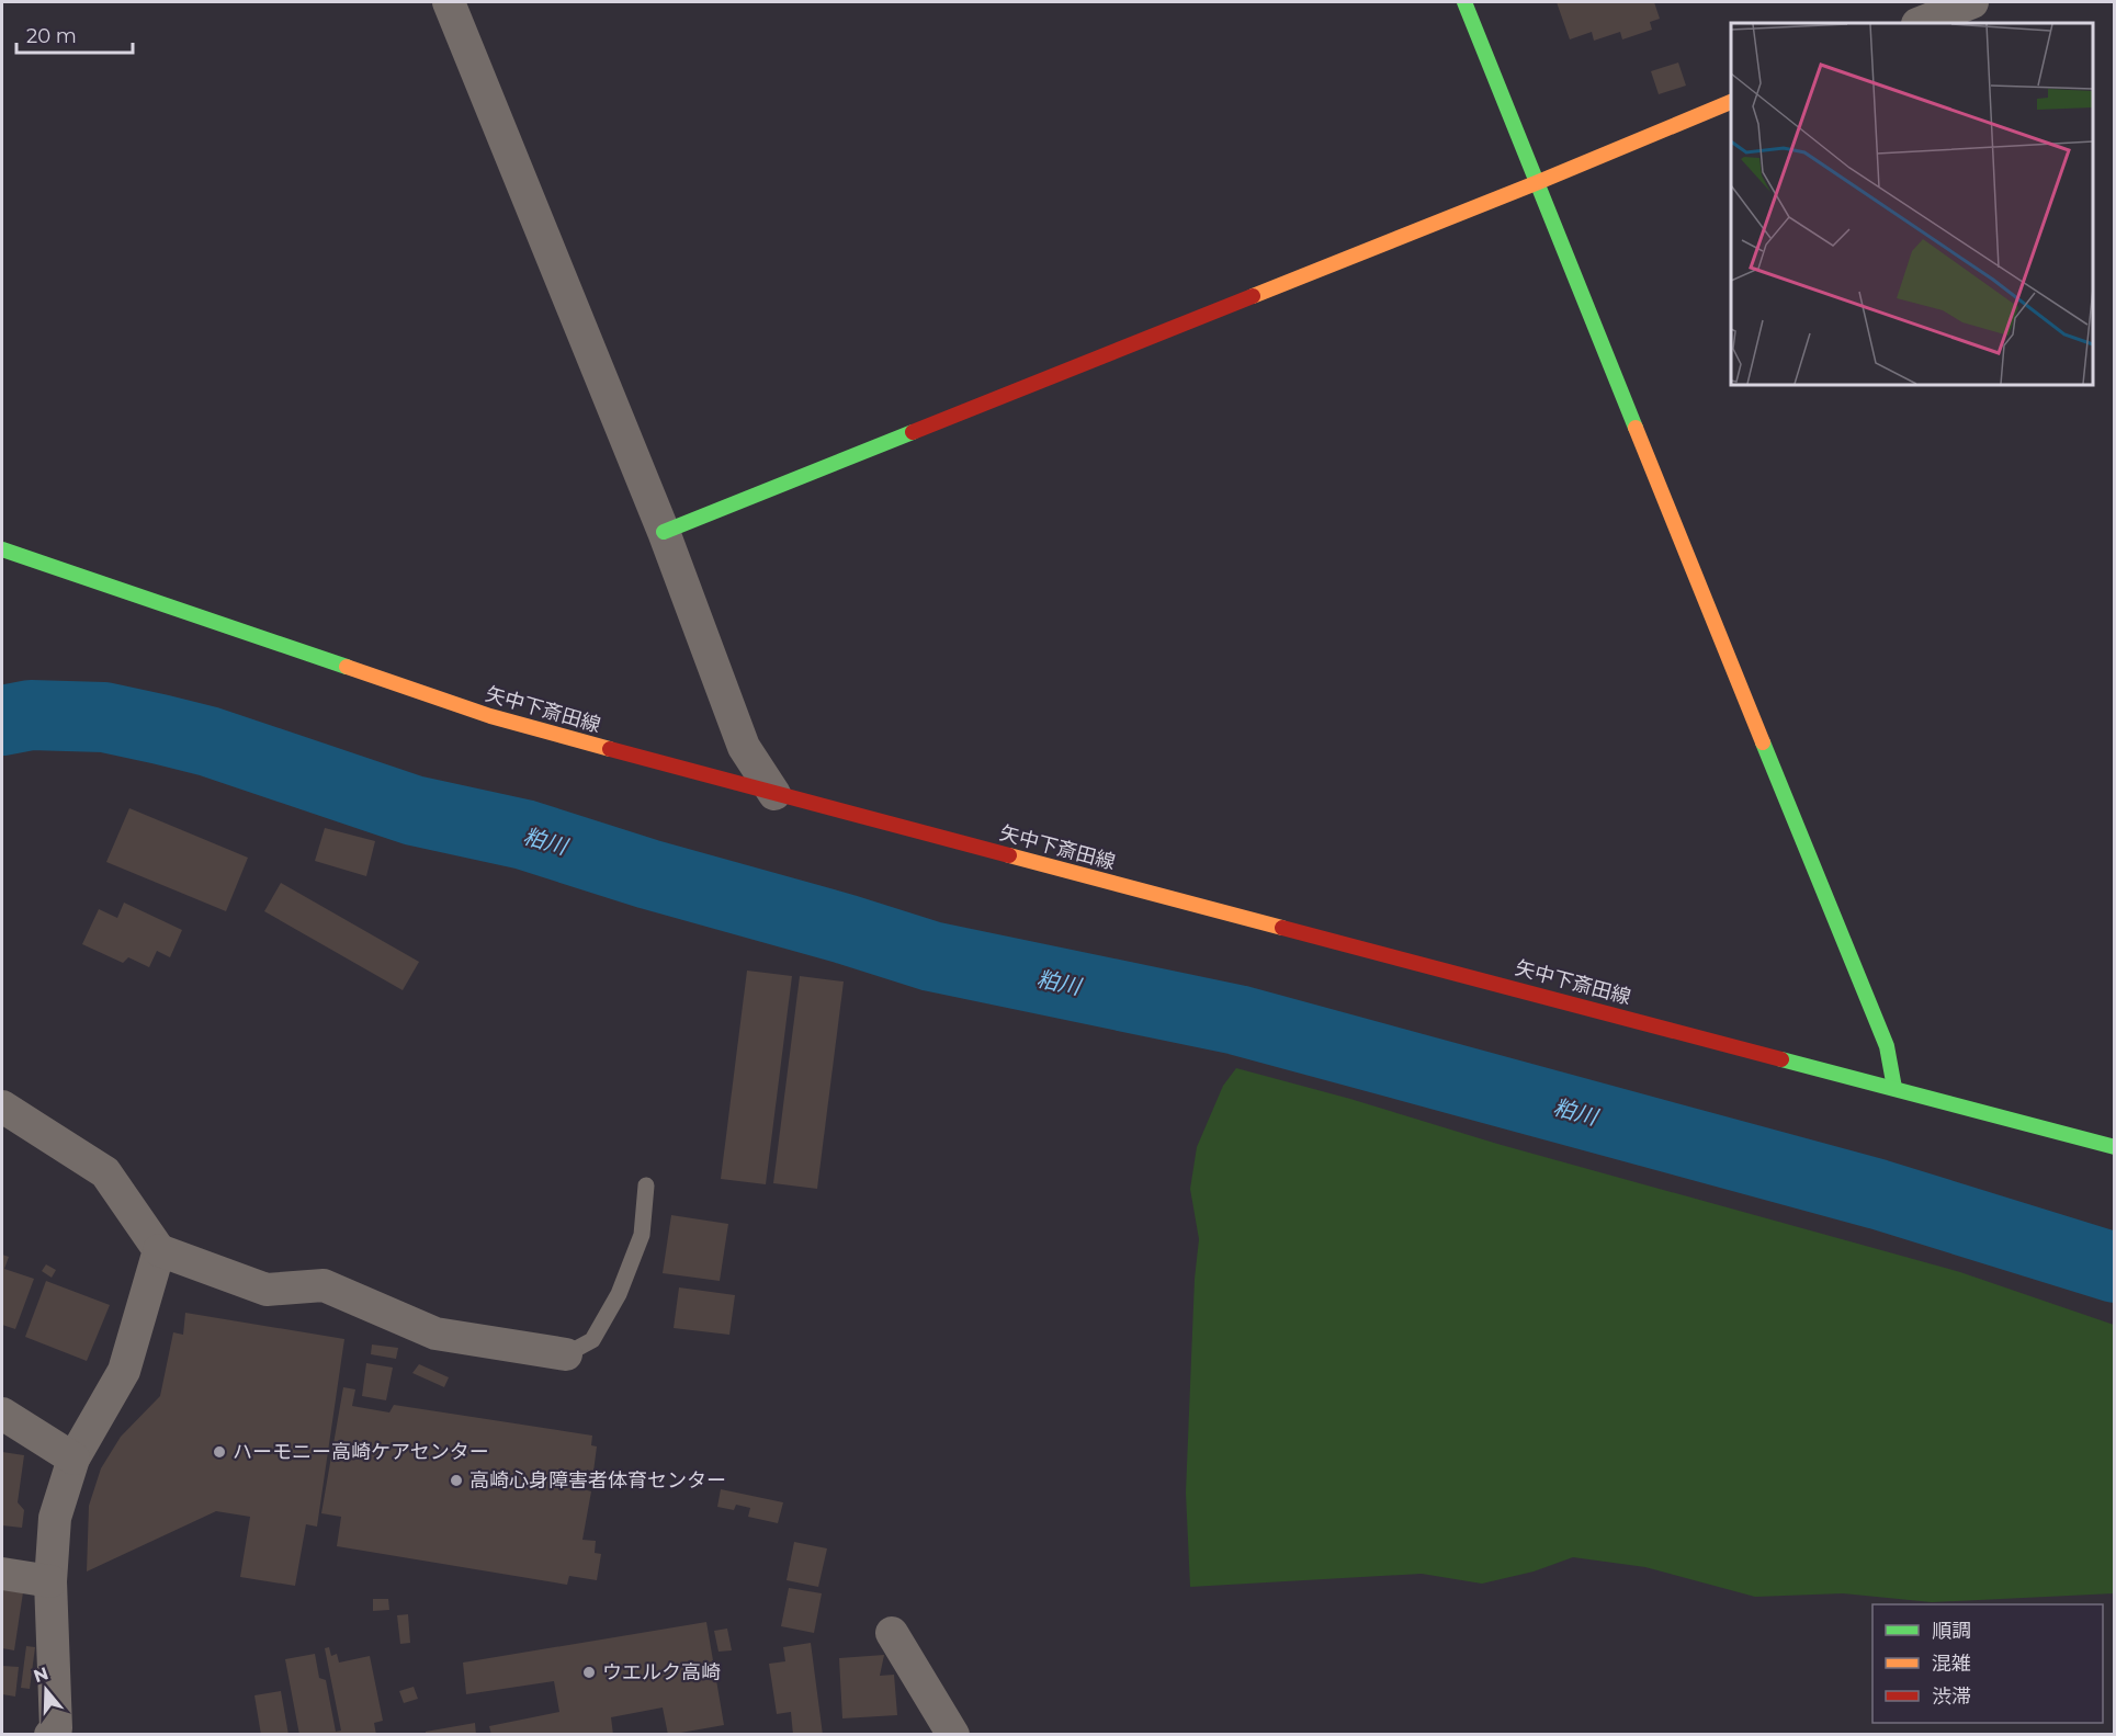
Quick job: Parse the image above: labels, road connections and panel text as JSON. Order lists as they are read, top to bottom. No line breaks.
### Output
{"streets":{"street":["矢中下斎田線"]},"water":["粕川"],"places":["ハーモニー高崎ケアセンター","高崎心身障害者体育センター","ウエルク高崎"],"legend":["順調","混雑","渋滞"],"scale_bar":"20 m","north":"top"}
